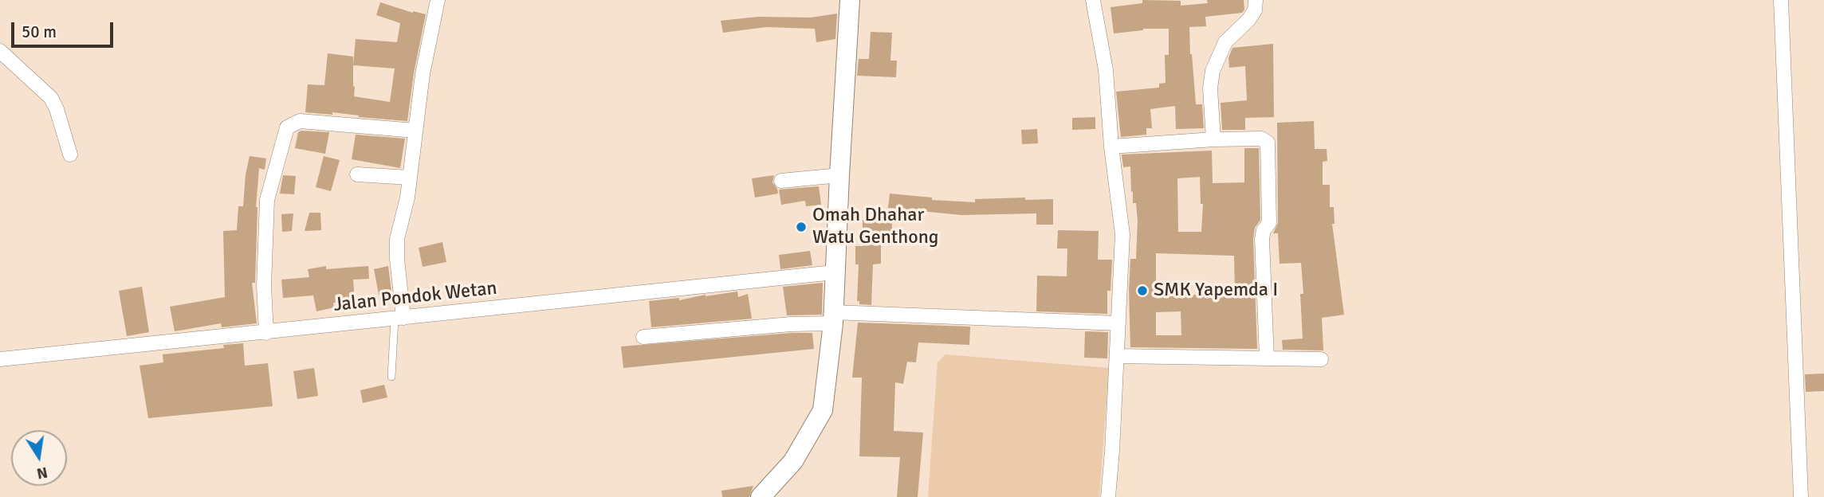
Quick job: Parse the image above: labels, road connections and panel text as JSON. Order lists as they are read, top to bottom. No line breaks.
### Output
{"streets":{"street":["Jalan Pondok Wetan"]},"places":["Omah Dhahar Watu Genthong","SMK Yapemda I"],"scale_bar":"50 m","north":"bottom"}
